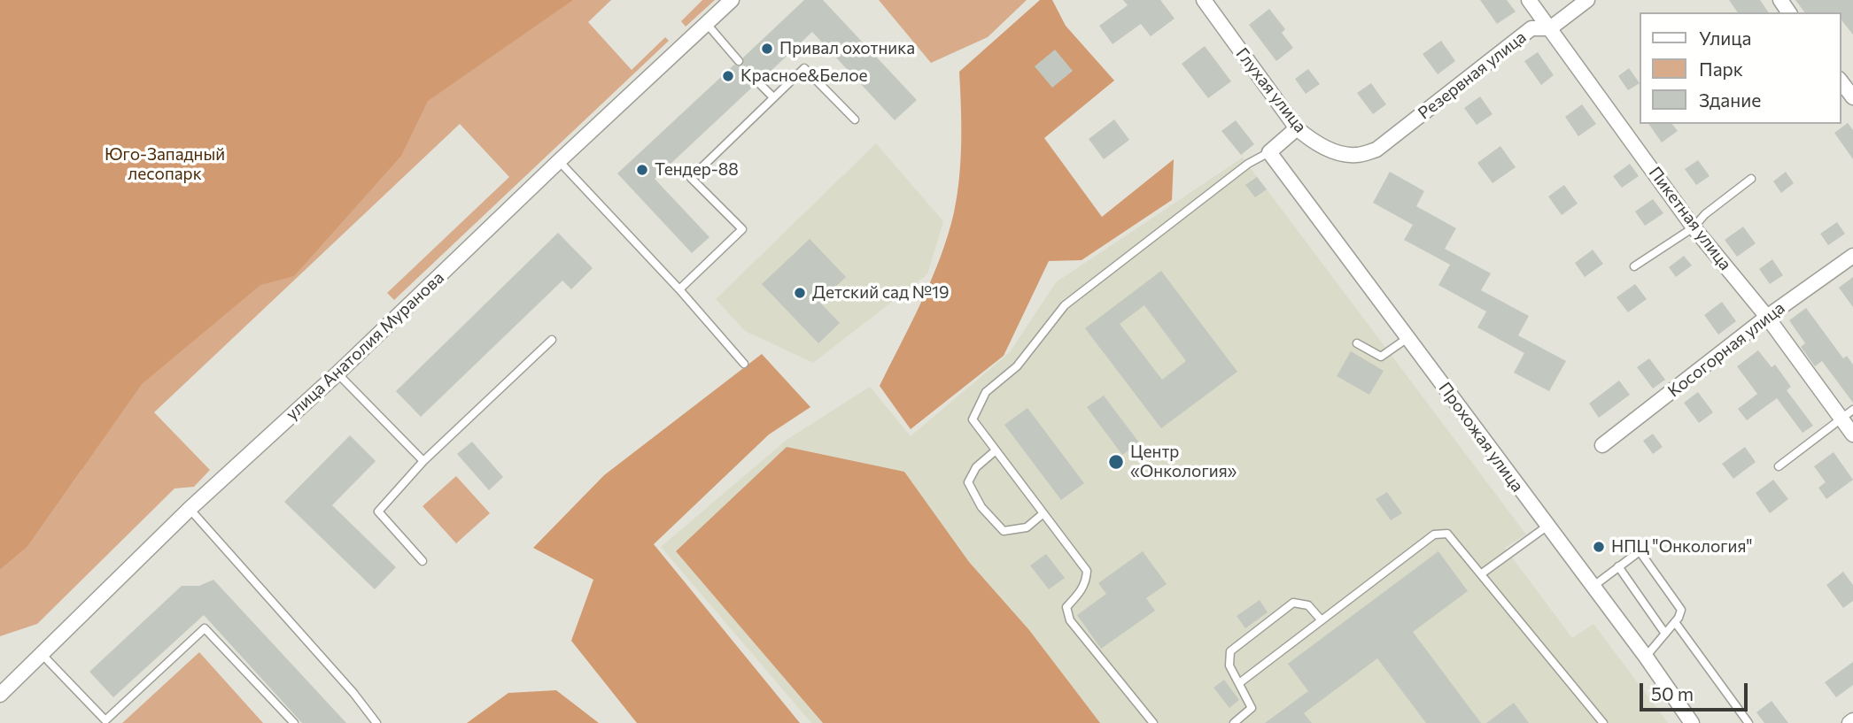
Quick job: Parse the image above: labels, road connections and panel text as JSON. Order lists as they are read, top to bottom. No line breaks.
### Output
{"streets":{"street":["Резервная улица","Глухая улица","Пикетная улица","улица Анатолия Муранова","Косогорная улица","Прохожая улица"]},"crossings":[["Резервная улица","Глухая улица"],["Резервная улица","Пикетная улица"],["Пикетная улица","Косогорная улица"]],"parks":["Юго-Западный лесопарк"],"places":["Привал охотника","Красное&Белое","Тендер-88","Детский сад №19","Центр «Онкология»","НПЦ \"Онкология\""],"legend":["Улица","Парк","Здание"],"scale_bar":"50 m"}
